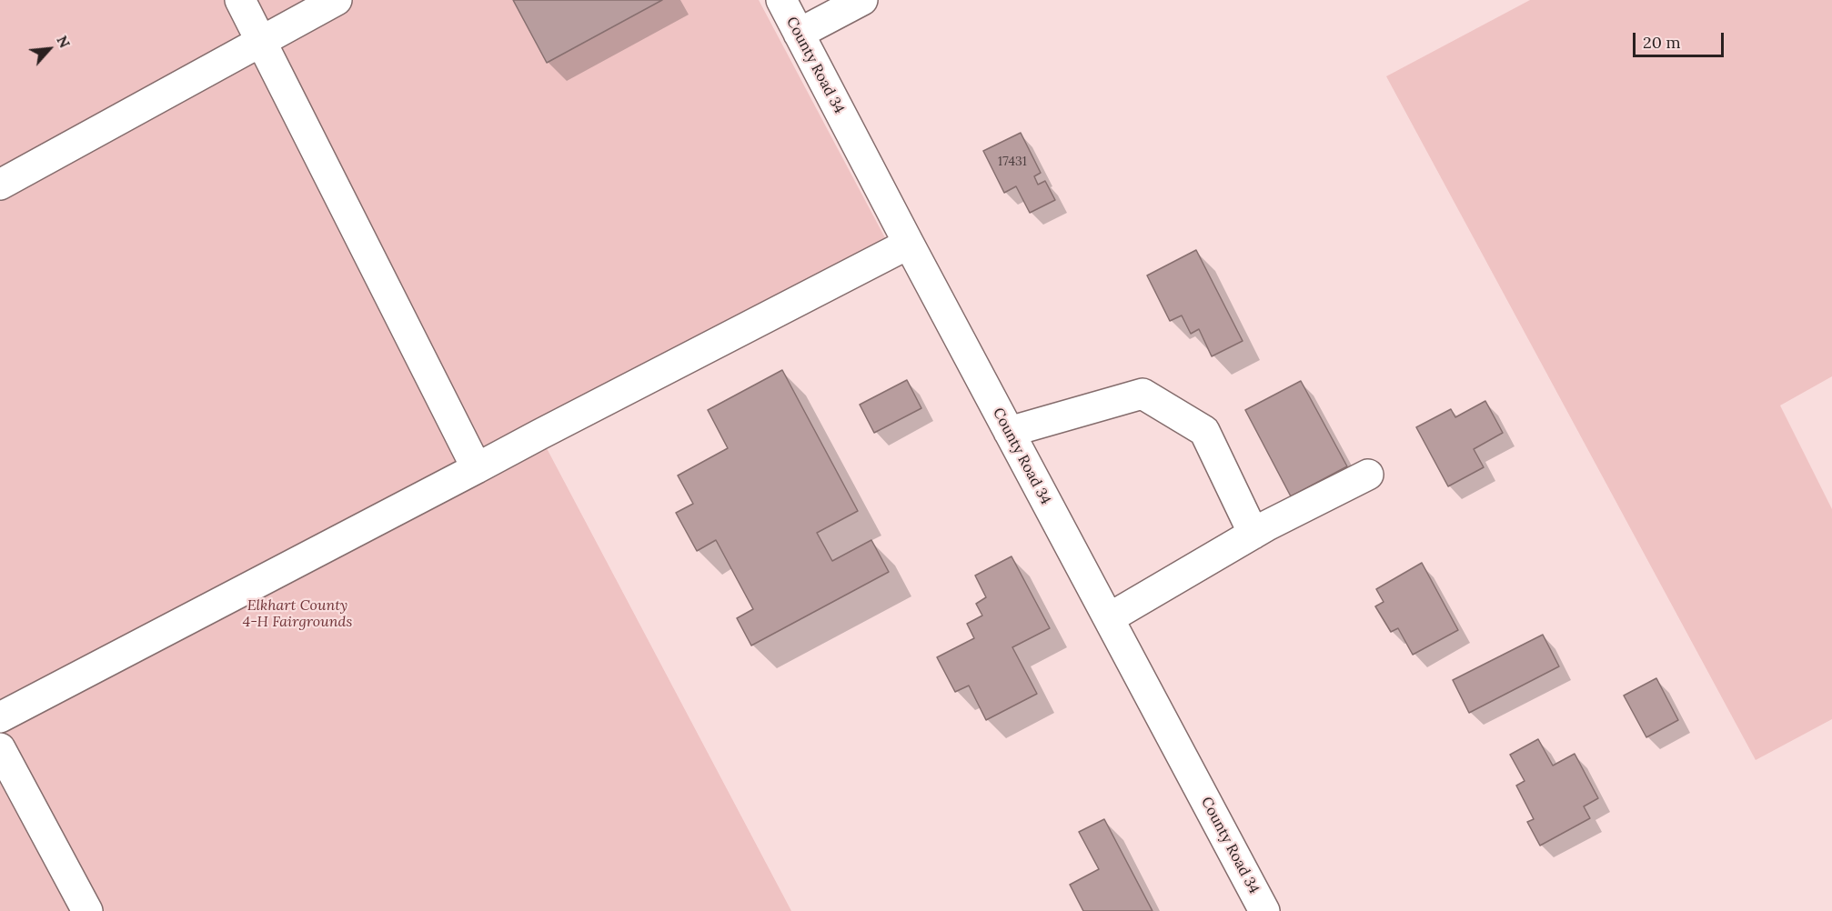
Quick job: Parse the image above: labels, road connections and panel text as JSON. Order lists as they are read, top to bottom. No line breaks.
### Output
{"streets":{"street":["County Road 34"]},"parks":["Elkhart County 4-H Fairgrounds"],"house_numbers":["17431"],"scale_bar":"20 m","north":"top right"}
